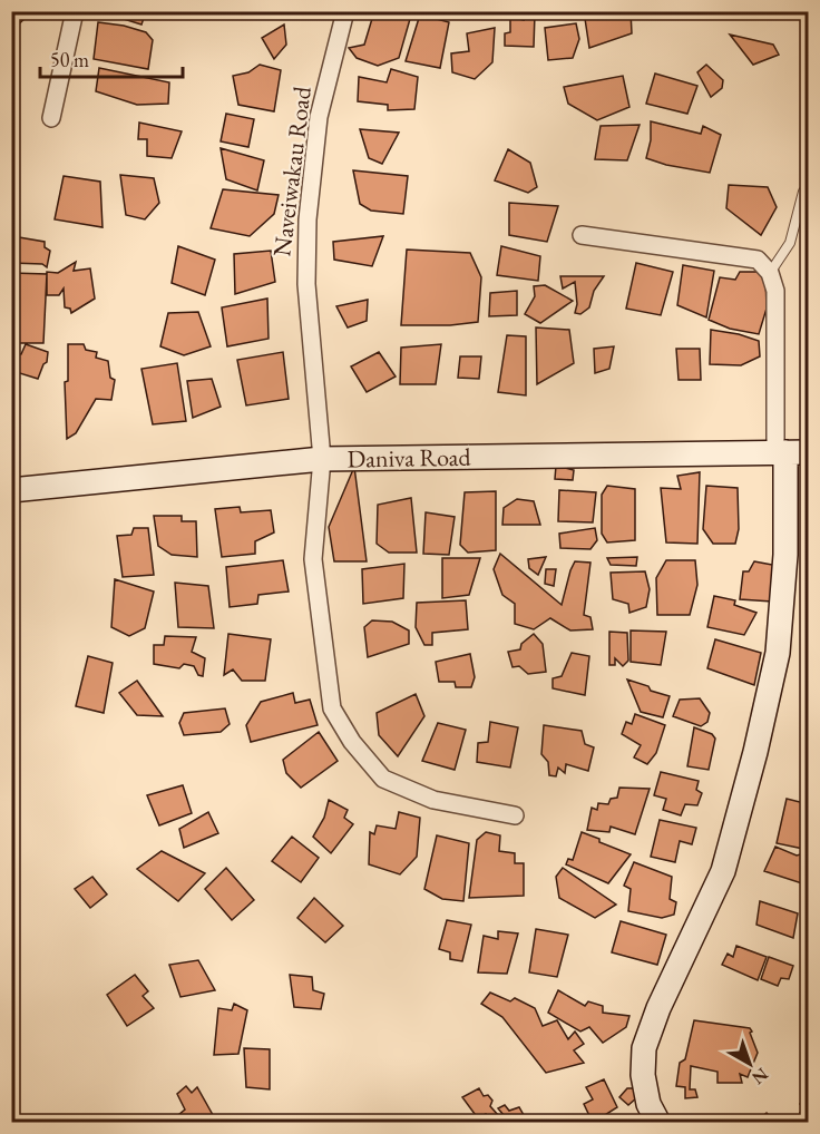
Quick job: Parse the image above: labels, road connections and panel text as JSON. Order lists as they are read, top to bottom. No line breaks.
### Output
{"streets":{"main road":["Daniva Road"],"street":["Naveiwakau Road"]},"crossings":[["Naveiwakau Road","Daniva Road"]],"scale_bar":"50 m","north":"bottom right"}
